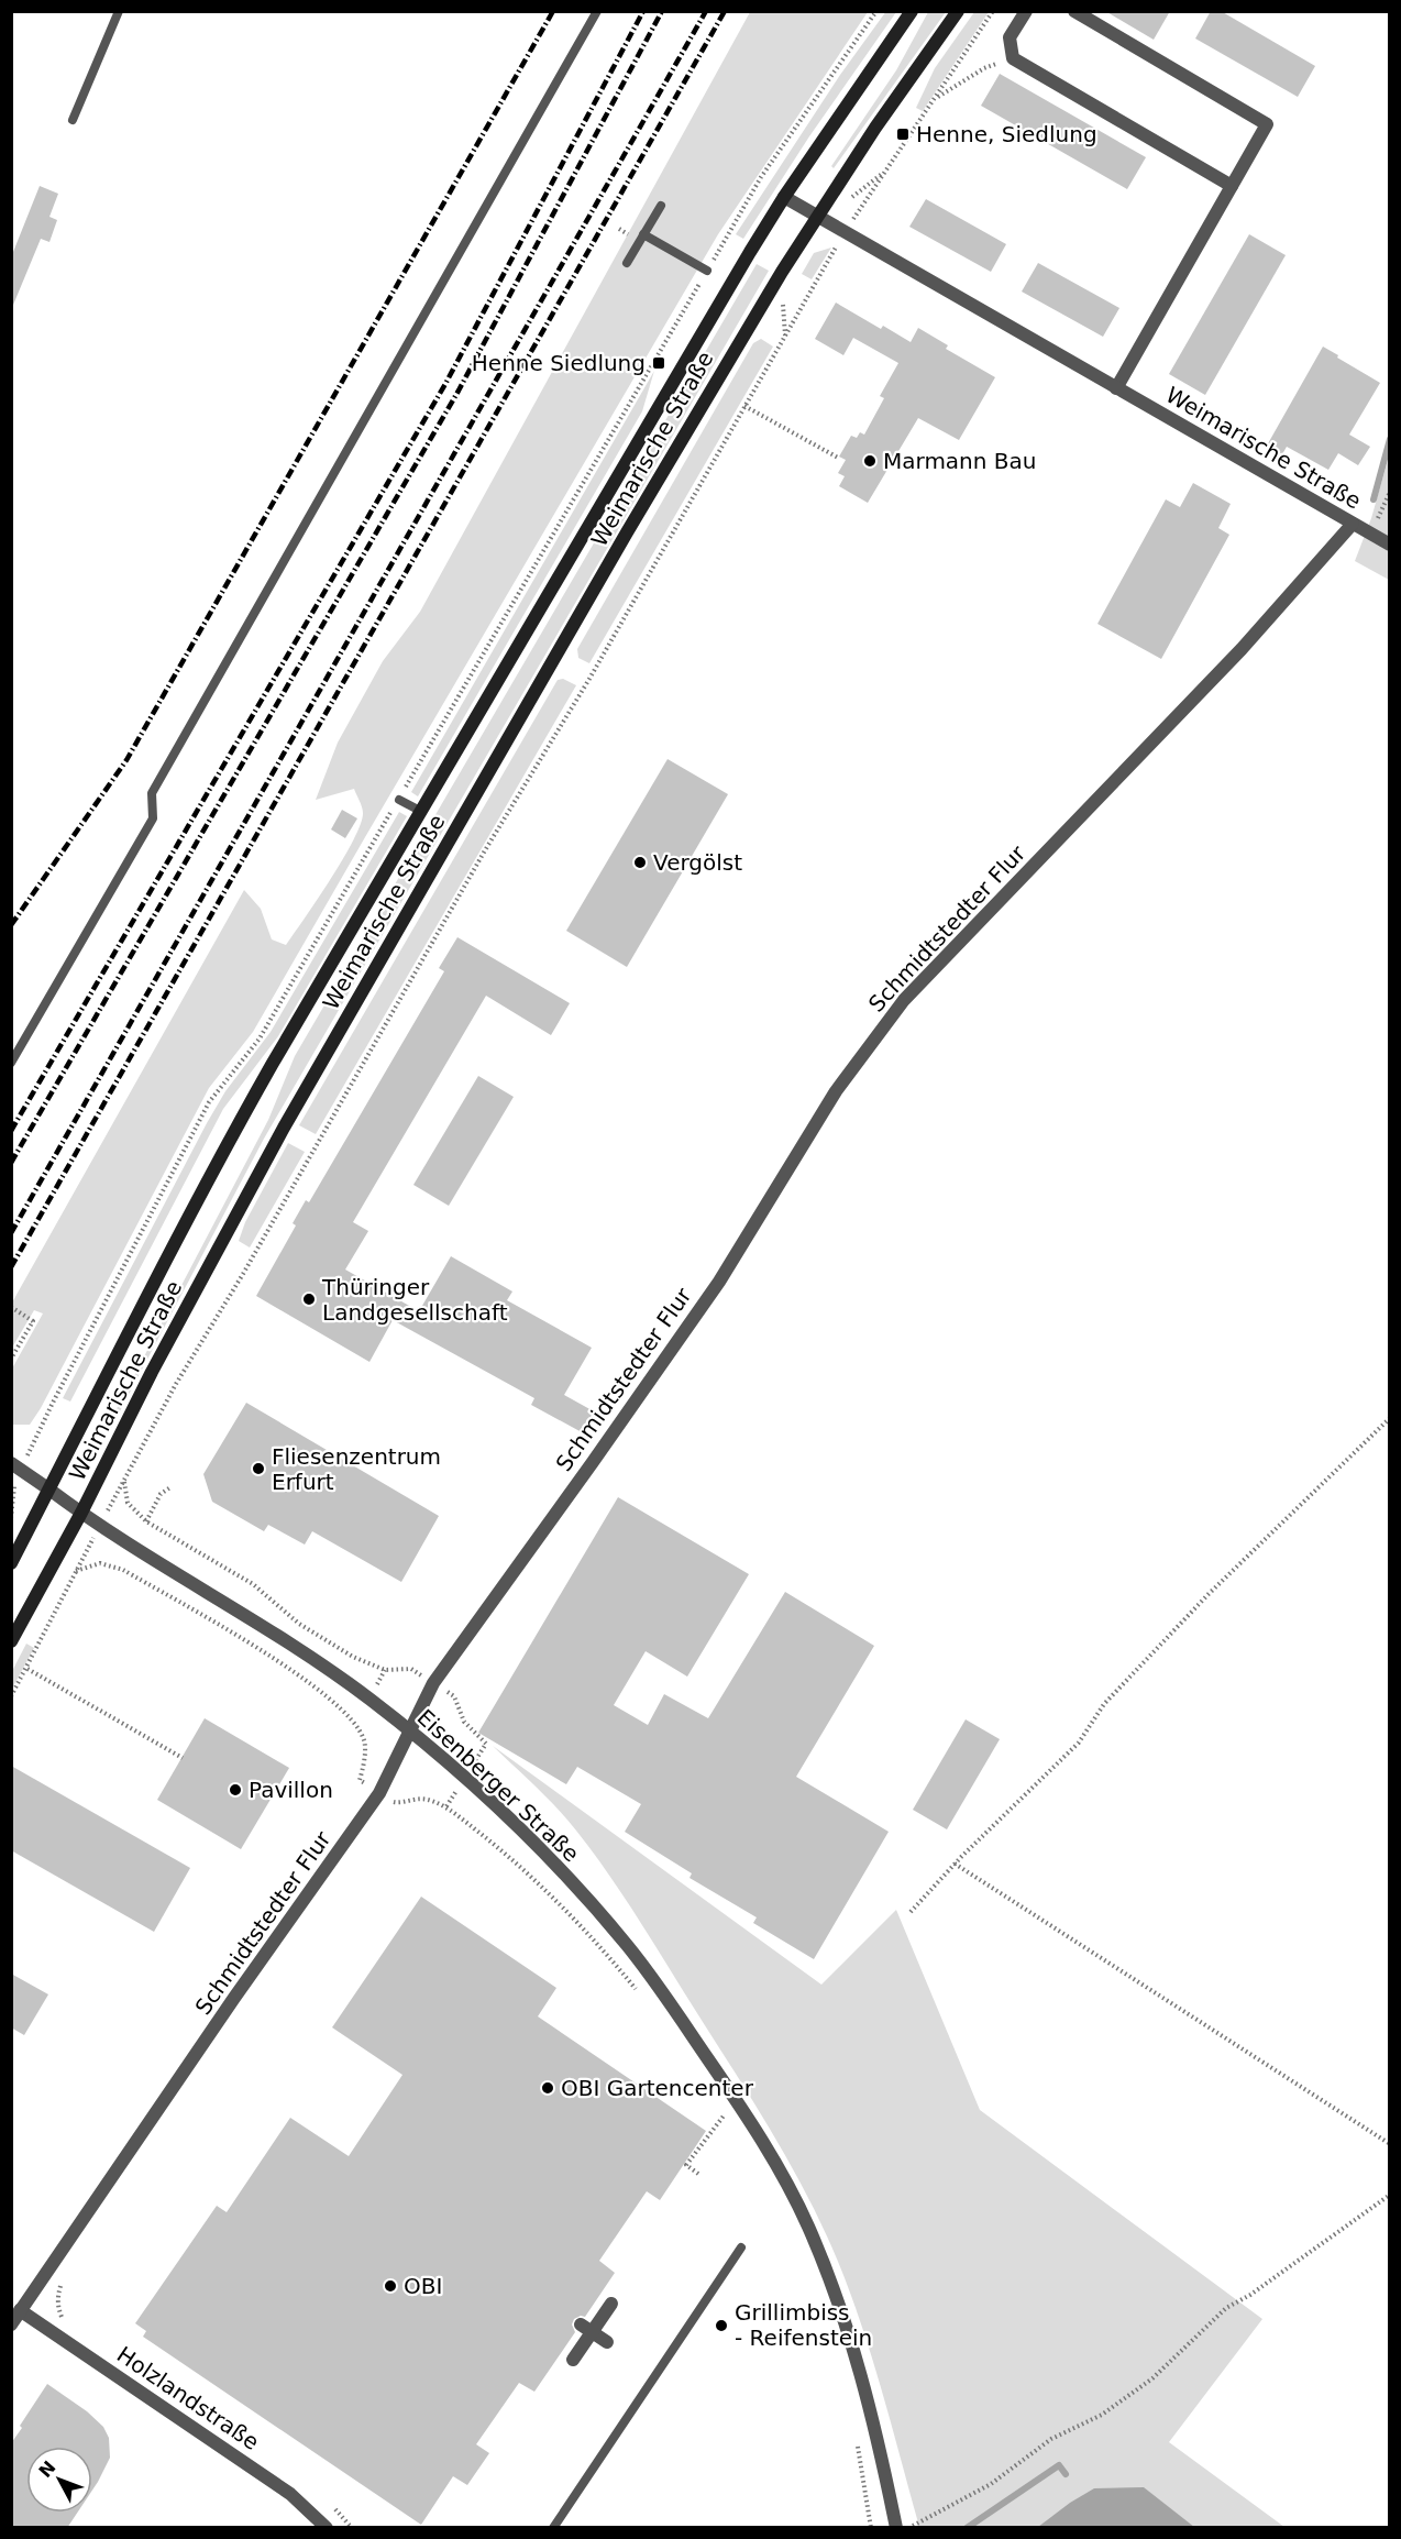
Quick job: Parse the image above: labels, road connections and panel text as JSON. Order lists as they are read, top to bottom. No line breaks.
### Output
{"streets":{"main road":["Weimarische Straße"],"street":["Schmidtstedter Flur","Eisenberger Straße","Holzlandstraße"]},"crossings":[["Weimarische Straße","Schmidtstedter Flur"],["Weimarische Straße","Eisenberger Straße"],["Schmidtstedter Flur","Eisenberger Straße"],["Schmidtstedter Flur","Holzlandstraße"]],"places":{"transit":["Henne, Siedlung","Henne Siedlung"],"other":["Marmann Bau","Vergölst","Thüringer Landgesellschaft","Fliesenzentrum Erfurt","Pavillon","OBI Gartencenter","OBI","Grillimbiss - Reifenstein"]},"north":"top left"}
